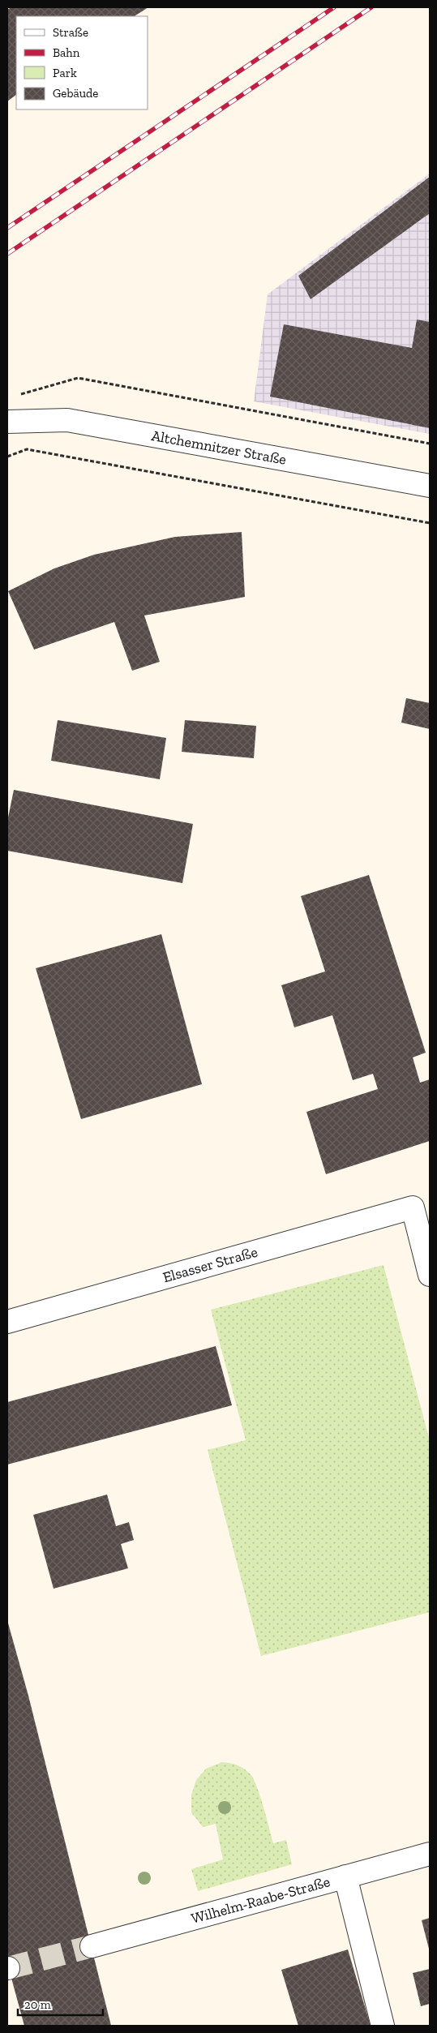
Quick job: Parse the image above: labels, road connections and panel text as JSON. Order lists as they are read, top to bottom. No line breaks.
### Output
{"streets":{"street":["Altchemnitzer Straße","Elsasser Straße","Wilhelm-Raabe-Straße"]},"legend":["Straße","Bahn","Park","Gebäude"],"scale_bar":"20 m"}
